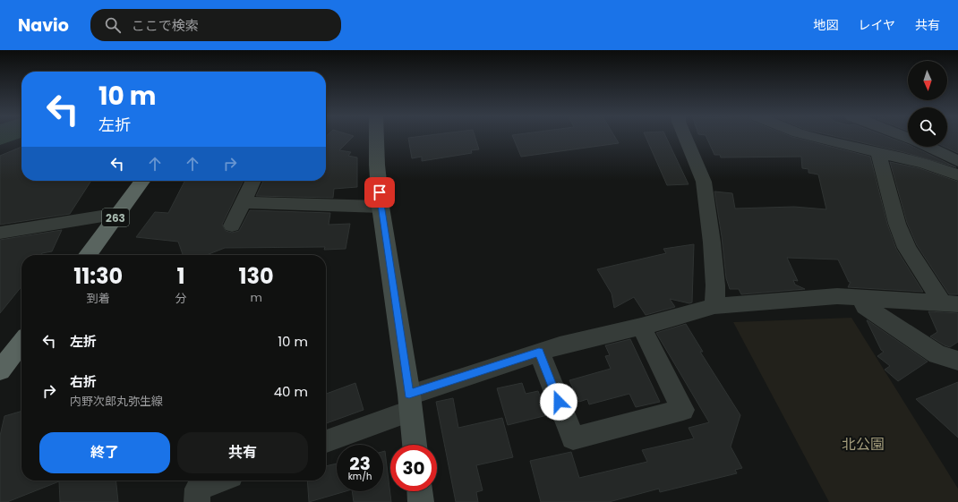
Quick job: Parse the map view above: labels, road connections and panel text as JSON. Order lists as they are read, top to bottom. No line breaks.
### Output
{"streets":{"highway":["263"]},"parks":["北公園"],"north":"bottom","page":{"header":"Navio","search":"ここで検索","nav":["地図","レイヤ","共有"],"turn":["10 m","左折"],"eta":["11:30","到着","1","分","130","m"],"list":[{"name":"左折","value":"10 m"},{"name":"右折","note":"内野次郎丸弥生線","value":"40 m"}],"buttons":["終了","共有"],"speed":"23 km/h","limit":"30"}}
